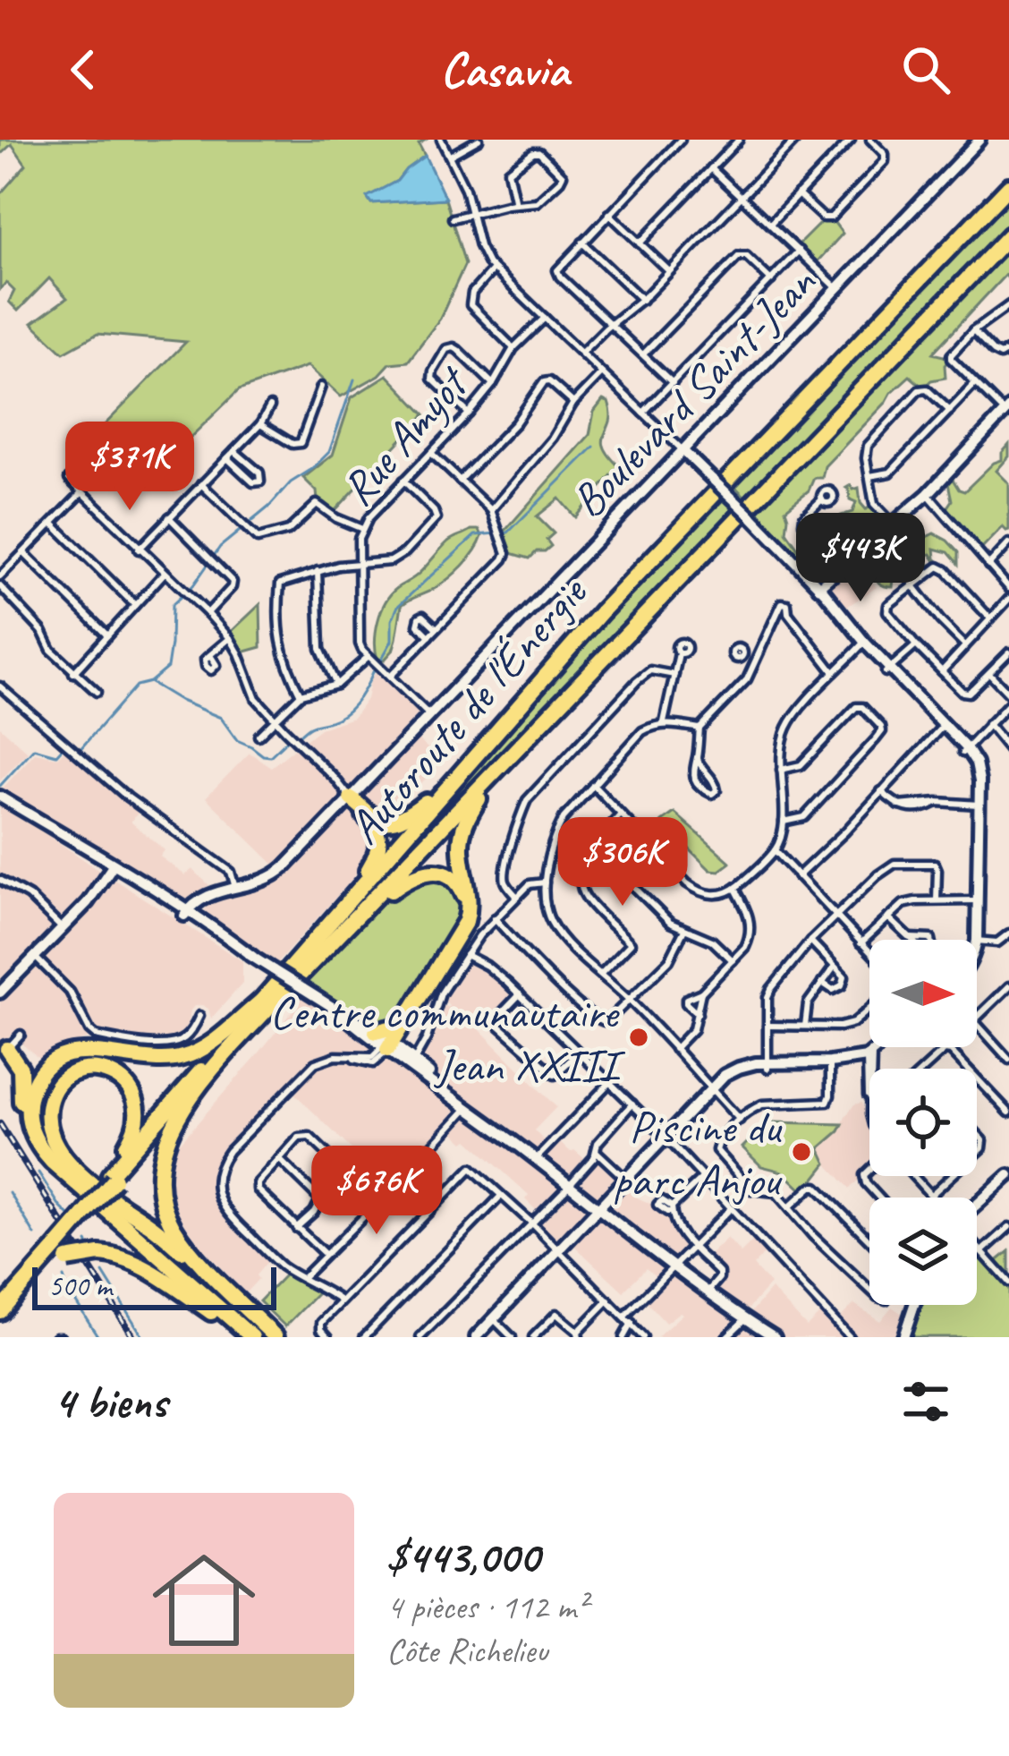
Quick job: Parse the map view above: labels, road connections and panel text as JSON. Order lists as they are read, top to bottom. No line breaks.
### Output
{"streets":{"highway":["Autoroute de l'Énergie"],"street":["Boulevard Saint-Jean","Rue Amyot"]},"places":["Centre communautaire Jean XXIII","Piscine du parc Anjou"],"scale_bar":"500 m","north":"right","page":{"header":"Casavia","price":["$371K","$443K","$306K","$676K"],"scale":"500 m","heading":"4 biens","list":[{"name":"$443,000","note":"4 pièces · 112 m² · Côte Richelieu"}]}}
